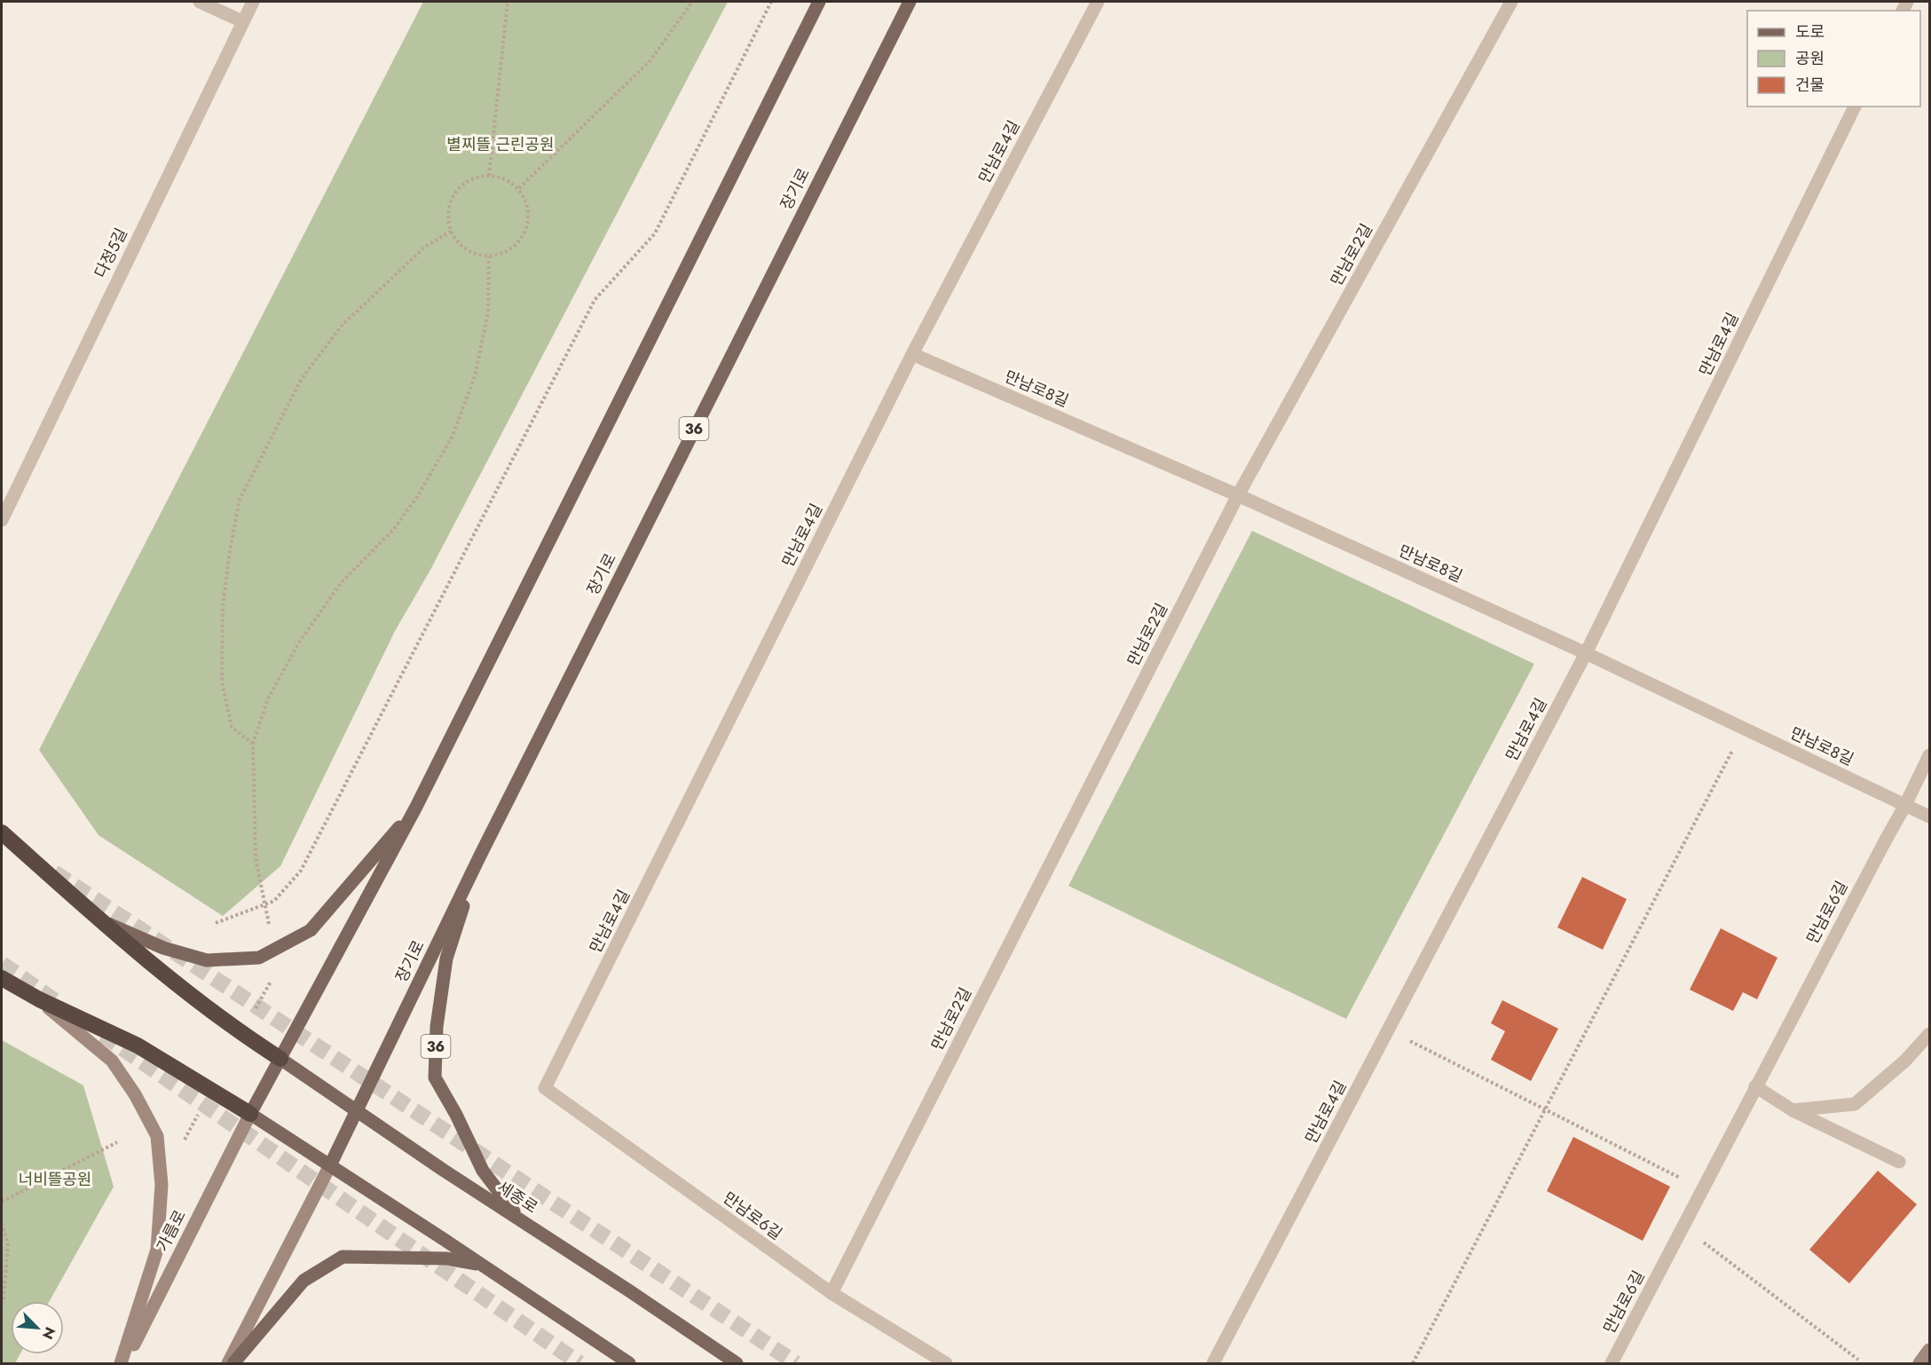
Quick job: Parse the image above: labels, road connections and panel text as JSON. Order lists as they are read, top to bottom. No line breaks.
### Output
{"streets":{"main road":["장기로","36","세종로"],"street":["만남로4길","다정5길","만남로2길","만남로8길","만남로6길","가름로"]},"crossings":[["만남로4길","만남로8길"],["만남로4길","만남로6길"],["장기로","36"],["장기로","세종로"],["만남로2길","만남로8길"],["만남로2길","만남로6길"],["만남로8길","만남로6길"],["36","세종로"]],"parks":["별찌뜰 근린공원","너비뜰공원"],"legend":["도로","공원","건물"],"north":"bottom right"}
